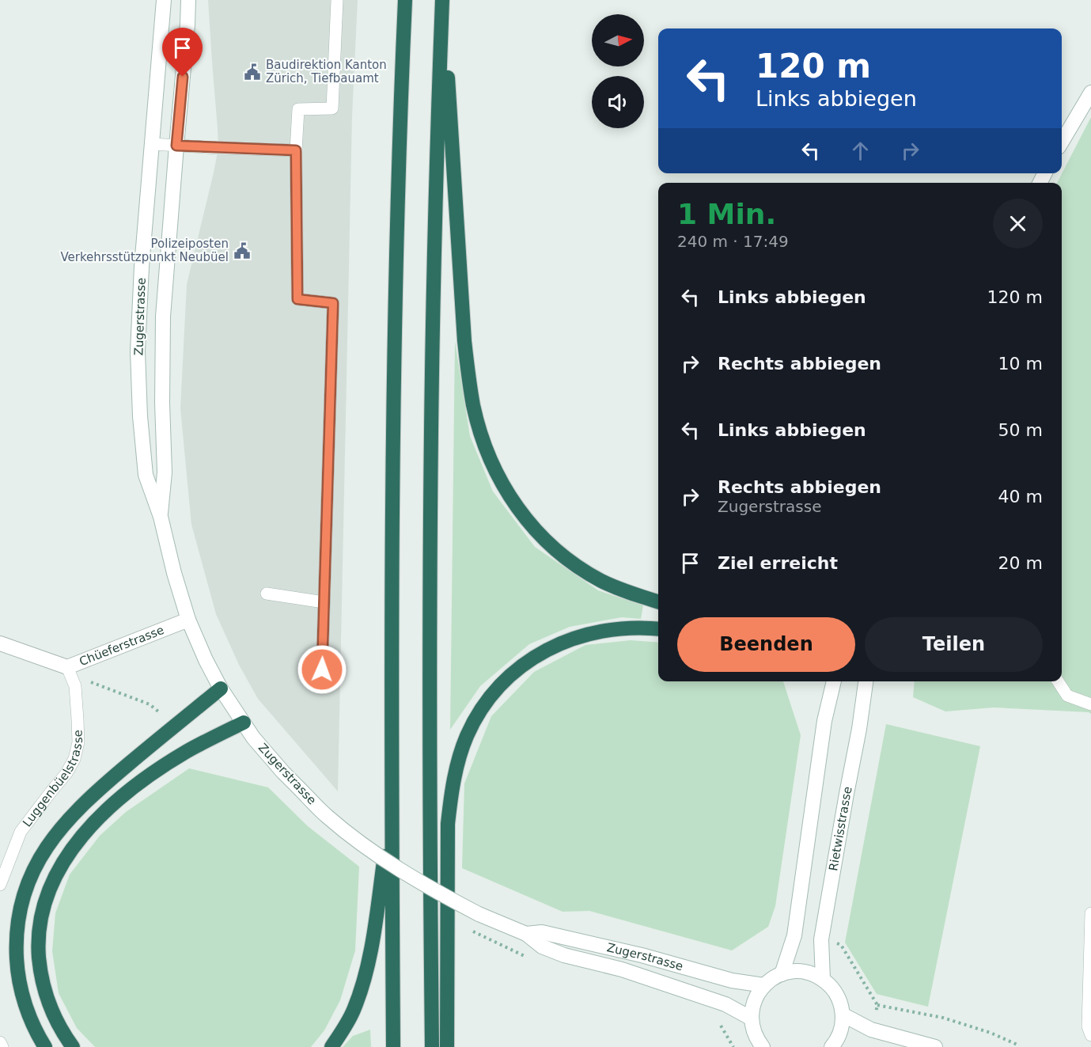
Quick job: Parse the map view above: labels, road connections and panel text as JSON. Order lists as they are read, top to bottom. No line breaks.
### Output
{"streets":{"main road":["Zugerstrasse","Chüeferstrasse","Rietwisstrasse"],"lane":["Luggenbüelstrasse"]},"crossings":[["Zugerstrasse","Chüeferstrasse"],["Chüeferstrasse","Luggenbüelstrasse"]],"places":{"public building":["Baudirektion Kanton Zürich, Tiefbauamt","Polizeiposten Verkehrsstützpunkt Neubüel"]},"north":"right","page":{"turn":["120 m","Links abbiegen"],"heading":["1 Min.","240 m · 17:49"],"list":[{"name":"Links abbiegen","value":"120 m"},{"name":"Rechts abbiegen","value":"10 m"},{"name":"Links abbiegen","value":"50 m"},{"name":"Rechts abbiegen","note":"Zugerstrasse","value":"40 m"},{"name":"Ziel erreicht","value":"20 m"}],"buttons":["Beenden","Teilen"]}}
